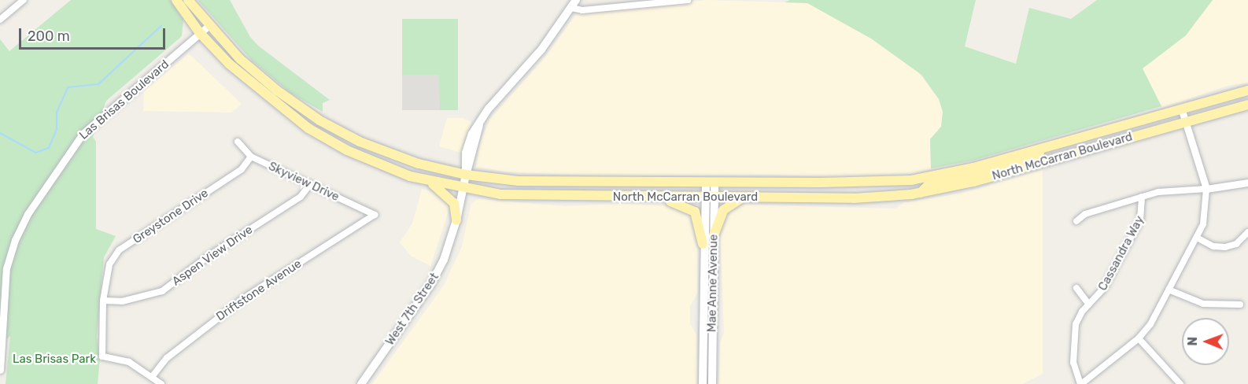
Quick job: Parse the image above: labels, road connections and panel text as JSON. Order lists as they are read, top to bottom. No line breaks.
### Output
{"streets":{"main road":["North McCarran Boulevard","Mae Anne Avenue","West 7th Street"],"street":["Las Brisas Boulevard","Skyview Drive","Greystone Drive","Cassandra Way","Aspen View Drive","Driftstone Avenue"]},"crossings":[["Las Brisas Boulevard","North McCarran Boulevard"],["North McCarran Boulevard","Mae Anne Avenue"],["North McCarran Boulevard","West 7th Street"],["Skyview Drive","Greystone Drive"],["Skyview Drive","Aspen View Drive"],["Skyview Drive","Driftstone Avenue"],["Greystone Drive","Aspen View Drive"],["Greystone Drive","Driftstone Avenue"]],"parks":["Las Brisas Park"],"scale_bar":"200 m","north":"left"}
